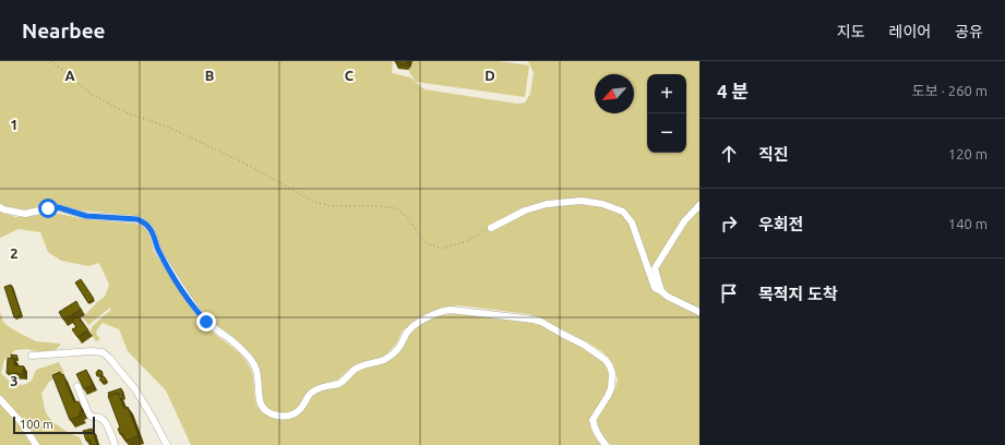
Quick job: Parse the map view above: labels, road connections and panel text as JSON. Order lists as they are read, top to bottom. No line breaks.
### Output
{"scale_bar":"100 m","north":"bottom left","page":{"header":"Nearbee","nav":["지도","레이어","공유"],"heading":["4 분","도보 · 260 m"],"map_buttons":["+","−"],"list":[["직진","120 m"],["우회전","140 m"],"목적지 도착"],"scale":"100 m"},"grid":{"columns":["A","B","C","D"],"rows":["1","2","3"]}}
